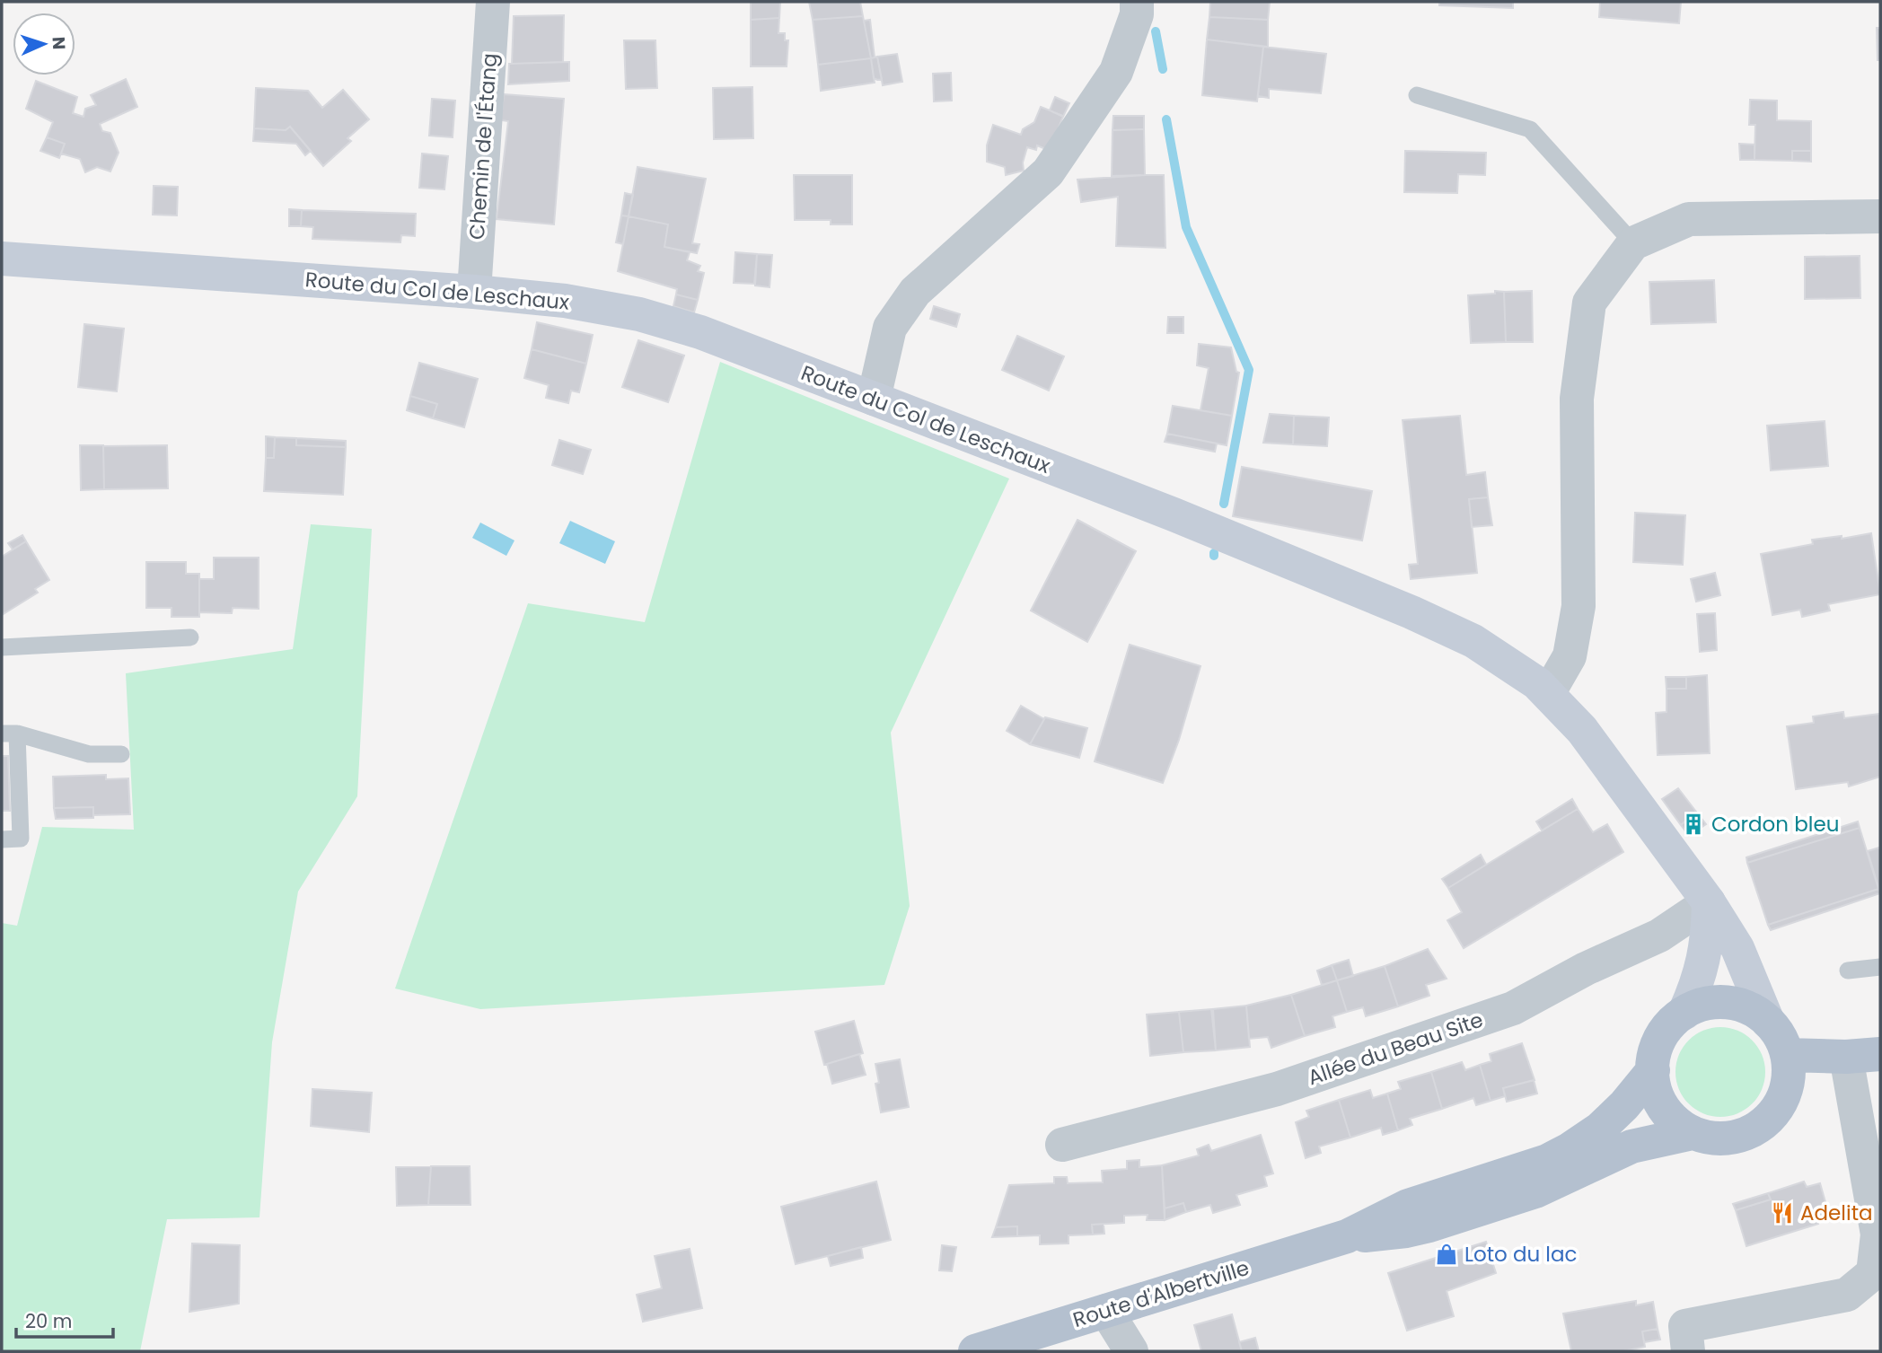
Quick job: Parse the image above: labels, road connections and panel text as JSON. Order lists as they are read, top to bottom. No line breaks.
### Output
{"streets":{"main road":["Route du Col de Leschaux","Route d'Albertville"],"street":["Chemin de l'Étang","Allée du Beau Site"]},"crossings":[["Chemin de l'Étang","Route du Col de Leschaux"],["Route du Col de Leschaux","Allée du Beau Site"],["Route du Col de Leschaux","Route d'Albertville"]],"places":{"building":["Cordon bleu"],"restaurant":["Adelita"],"shop":["Loto du lac"]},"scale_bar":"20 m","north":"right"}
